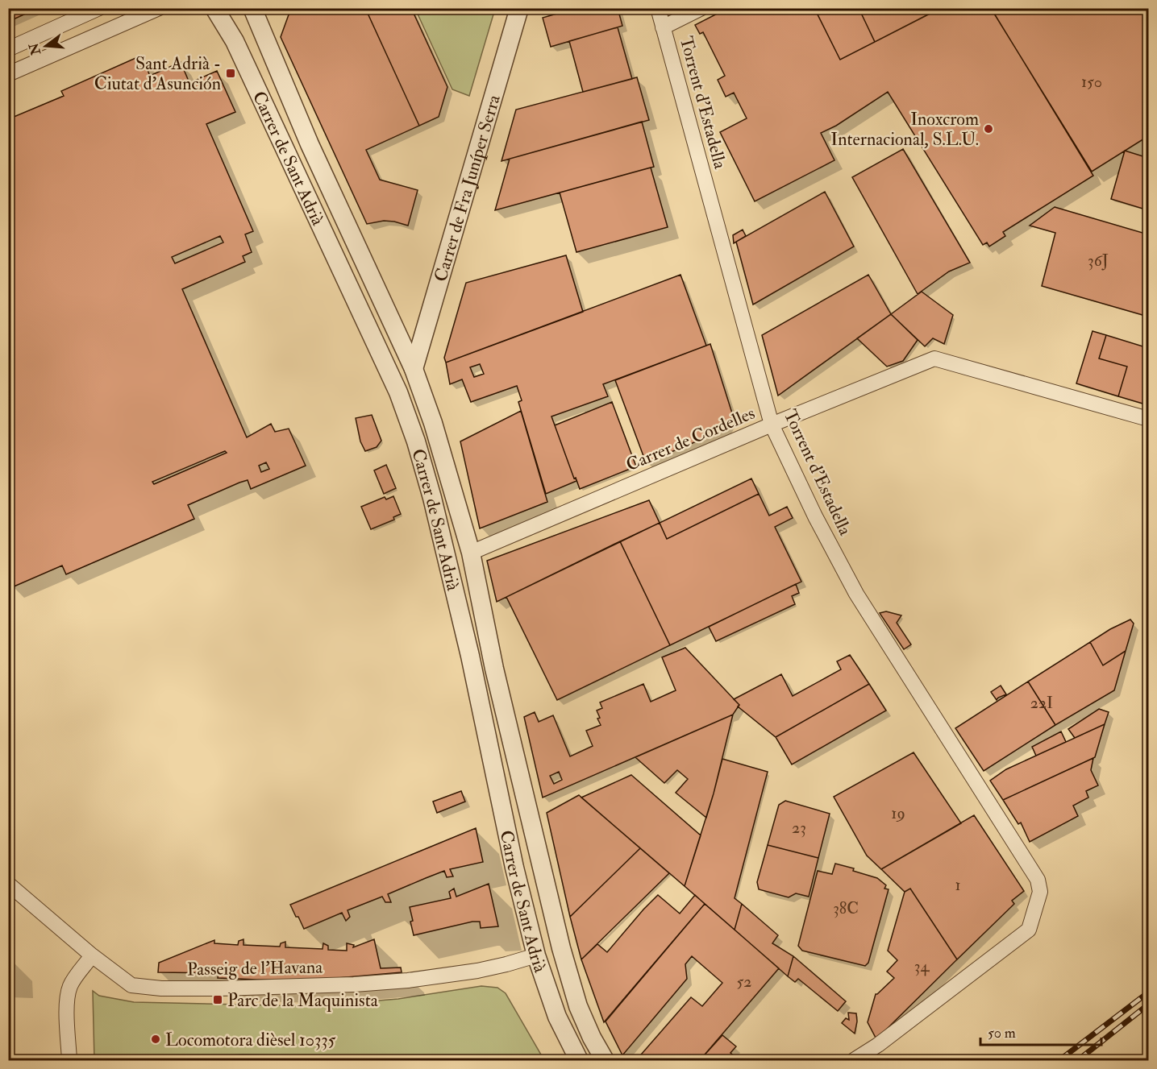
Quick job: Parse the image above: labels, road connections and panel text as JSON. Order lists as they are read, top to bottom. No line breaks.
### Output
{"streets":{"street":["Torrent d'Estadella","Carrer de Sant Adrià","Carrer de Fra Juníper Serra","Carrer de Cordelles","Passeig de l'Havana"]},"crossings":[["Torrent d'Estadella","Carrer de Cordelles"],["Carrer de Sant Adrià","Carrer de Fra Juníper Serra"],["Carrer de Sant Adrià","Carrer de Cordelles"],["Carrer de Sant Adrià","Passeig de l'Havana"]],"places":{"transit":["Sant Adrià - Ciutat d'Asunción","Parc de la Maquinista"],"other":["Inoxcrom Internacional, S.L.U.","Locomotora dièsel 10335"]},"house_numbers":["150","36J","22I","19","23","1","38C","34","52"],"scale_bar":"50 m","north":"left"}
